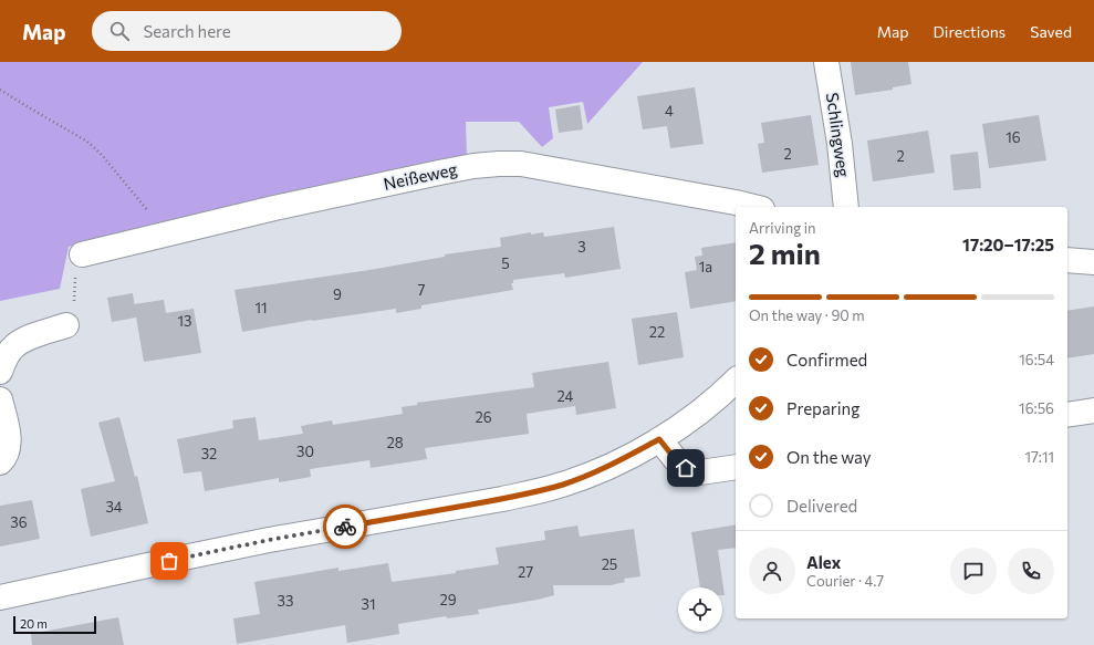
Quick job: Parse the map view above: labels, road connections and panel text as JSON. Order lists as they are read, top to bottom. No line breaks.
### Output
{"streets":{"street":["Schlingweg","Neißeweg"]},"house_numbers":["4","16","2","2","3","5","1a","7","9","11","13","22","24","26","28","30","32","34","36","25","27","29","33","31"],"scale_bar":"20 m","page":{"header":"Map","search":"Search here","nav":["Map","Directions","Saved"],"heading":["2 min","Arriving in","17:20–17:25"],"panel":["Alex","Courier · 4.7"],"bar":"On the way · 90 m","list":[["Confirmed","16:54"],["Preparing","16:56"],["On the way","17:11"],"Delivered"],"scale":"20 m"}}
